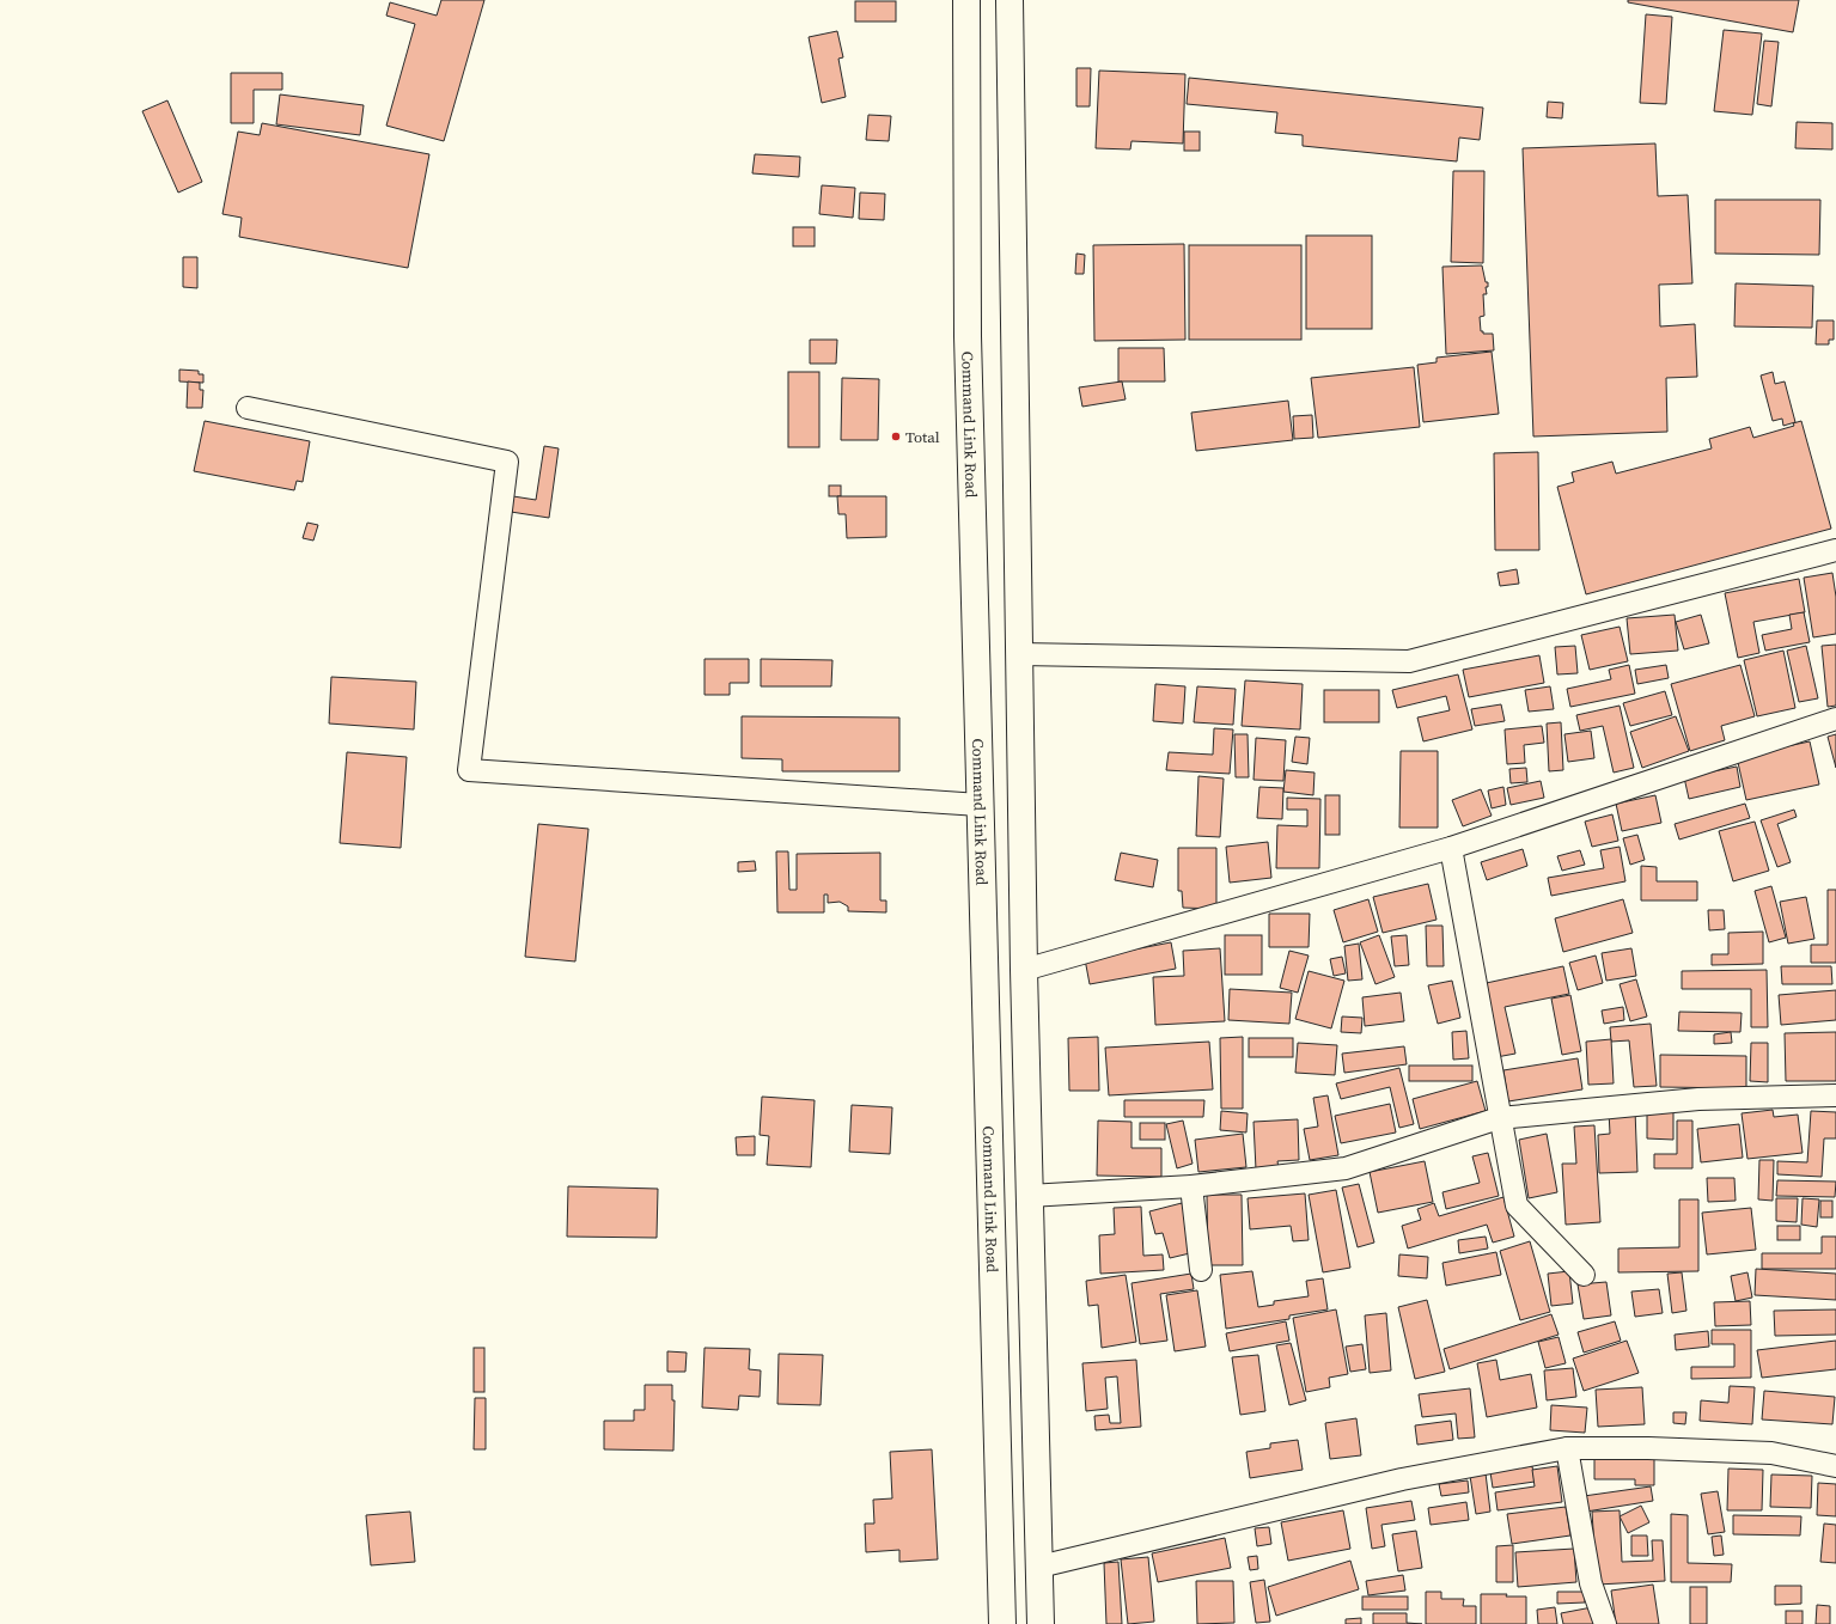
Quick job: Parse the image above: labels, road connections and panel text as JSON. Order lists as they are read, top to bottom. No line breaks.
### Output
{"streets":{"main road":["Command Link Road"]},"places":["Total"]}
